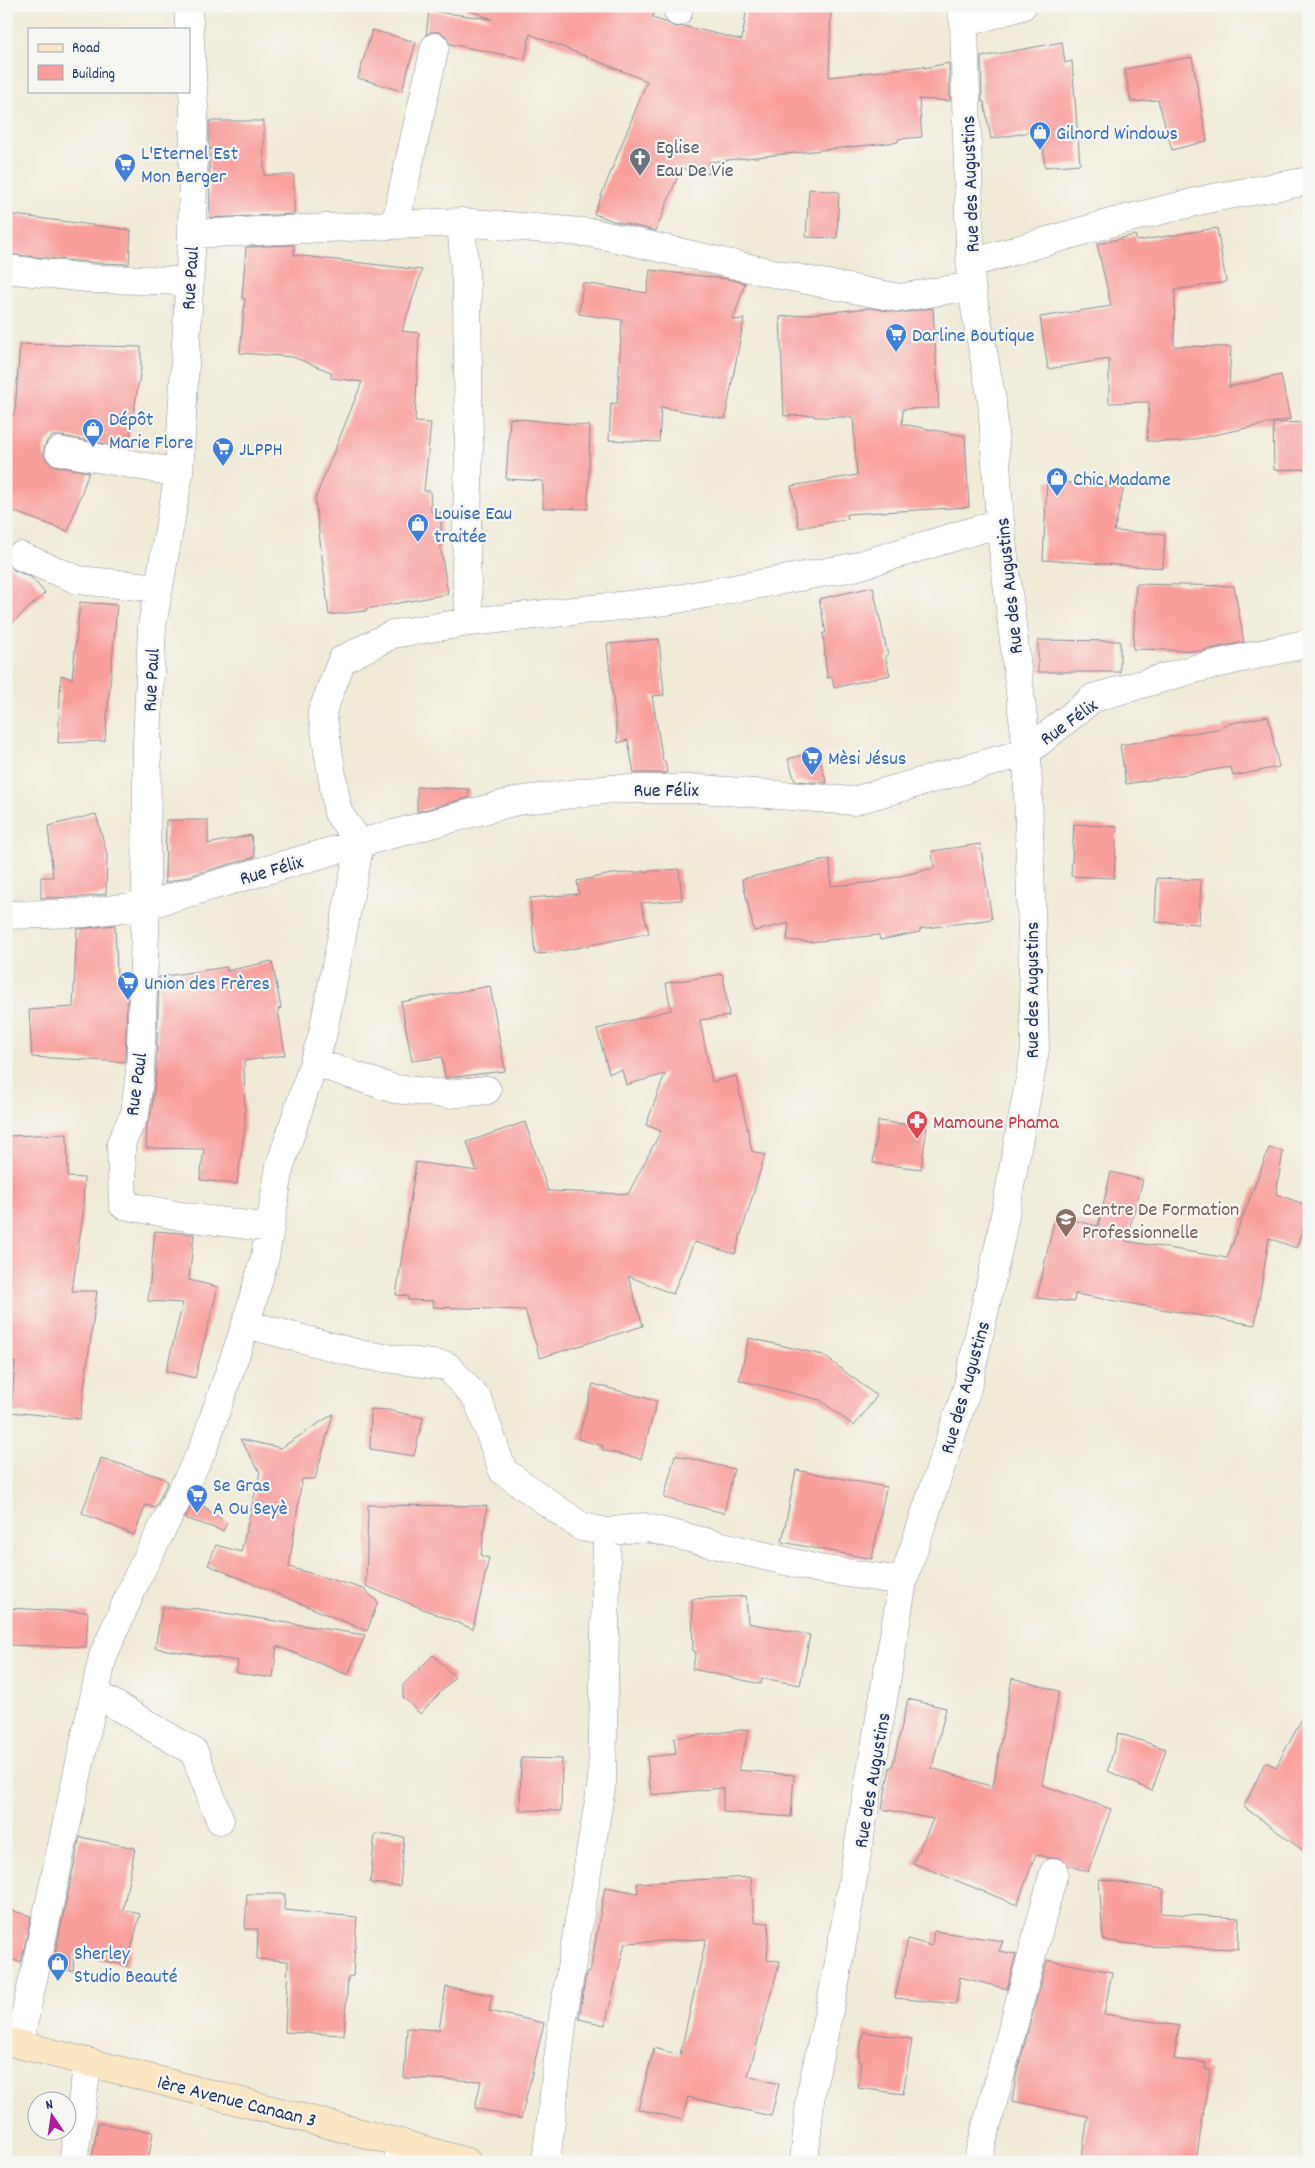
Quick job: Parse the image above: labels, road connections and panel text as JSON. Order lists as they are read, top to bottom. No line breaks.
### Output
{"streets":{"main road":["1ère Avenue Canaan 3"],"street":["Rue des Augustins","Rue Paul","Rue Félix"]},"crossings":[["Rue des Augustins","Rue Félix"],["Rue Paul","Rue Félix"]],"places":{"shop":["Gilnord Windows","Dépôt Marie Flore","Chic Madame","Louise Eau traitée","Sherley Studio Beauté"],"church":["Eglise Eau De Vie"],"supermarket":["L'Eternel Est Mon Berger","Darline Boutique","JLPPH","Mèsi Jésus","Union des Frères","Se Gras A Ou Seyè"],"pharmacy":["Mamoune Phama"],"school or university":["Centre De Formation Professionnelle"]},"legend":["Road","Building"],"north":"top"}
